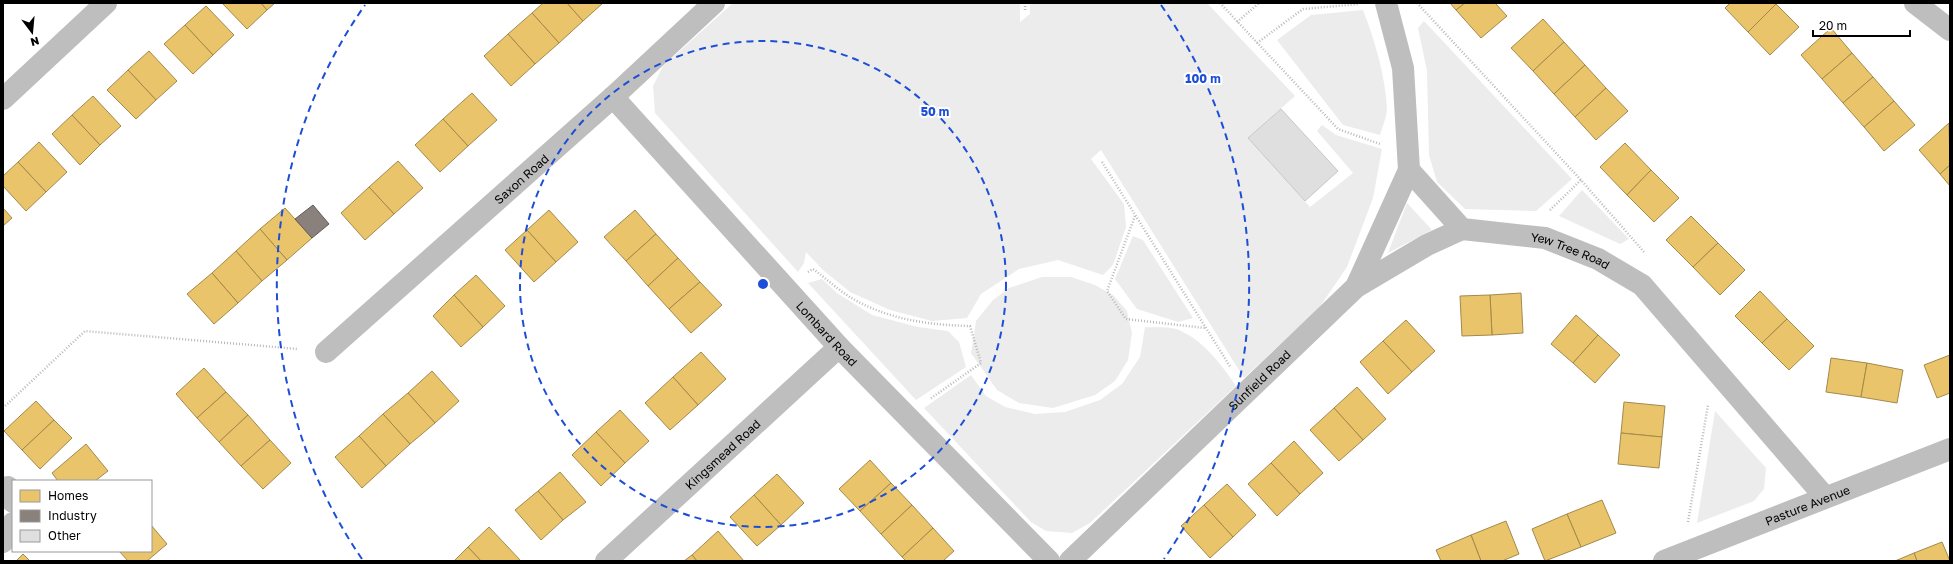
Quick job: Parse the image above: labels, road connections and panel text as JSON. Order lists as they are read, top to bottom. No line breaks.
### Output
{"streets":{"street":["Saxon Road","Yew Tree Road","Lombard Road","Sunfield Road","Kingsmead Road","Pasture Avenue"]},"crossings":[["Saxon Road","Lombard Road"],["Yew Tree Road","Pasture Avenue"],["Lombard Road","Kingsmead Road"]],"legend":["Homes","Industry","Other"],"scale_bar":"20 m","north":"bottom","rings":["100 m","50 m"]}
